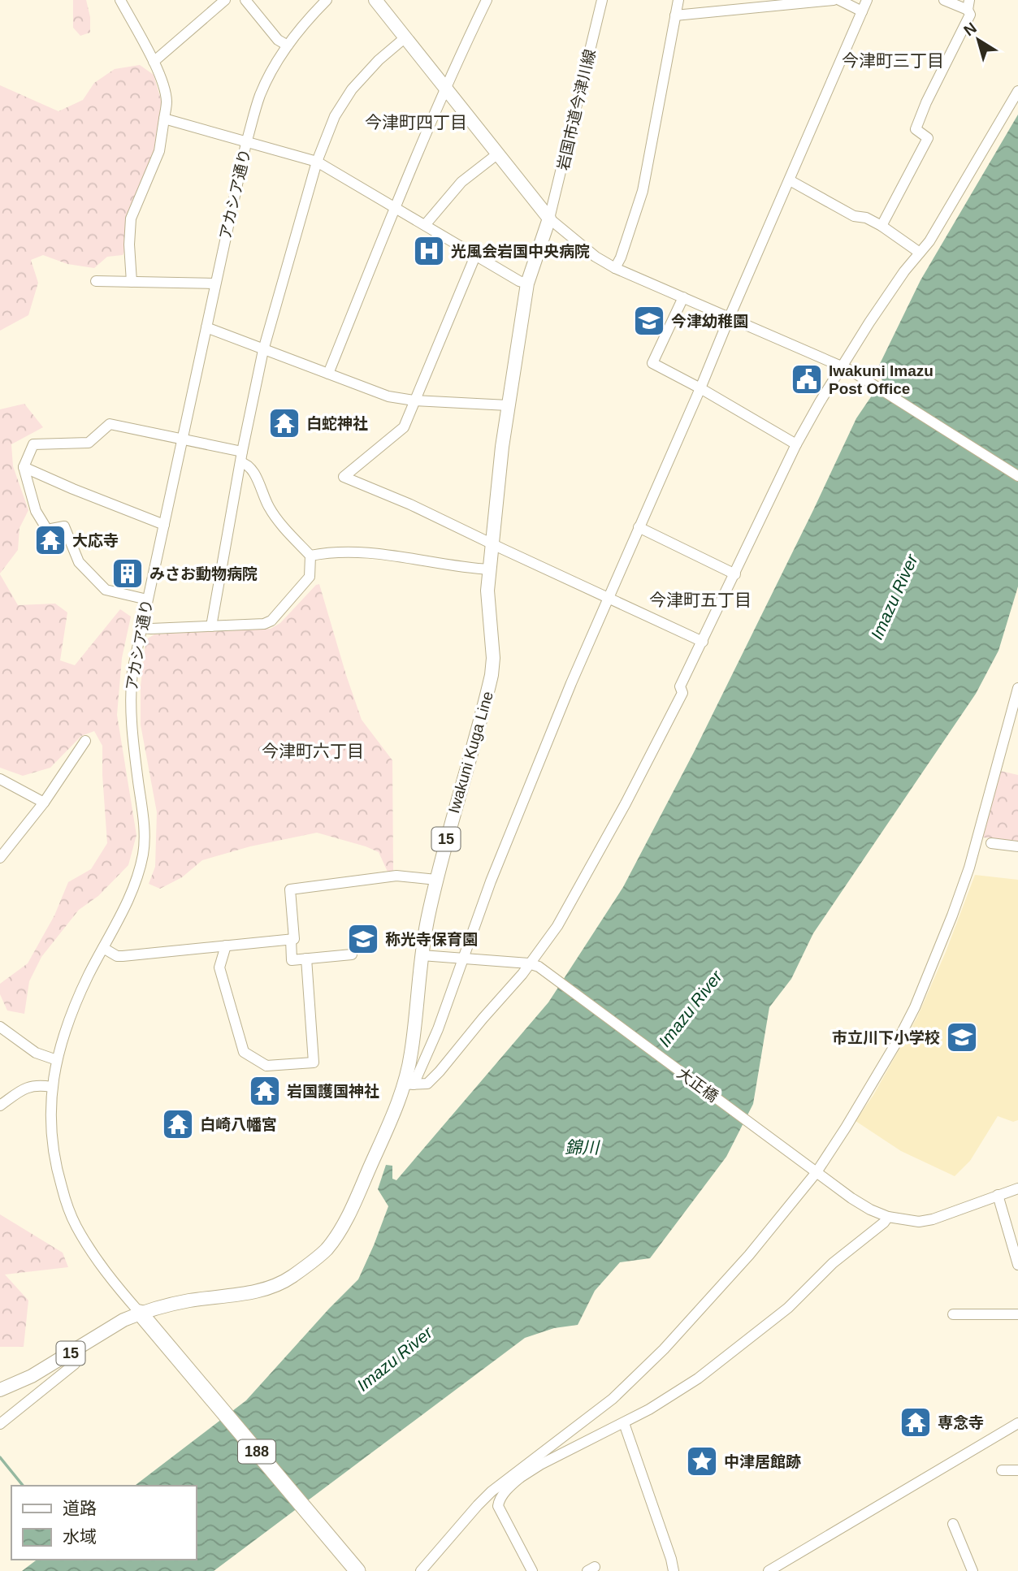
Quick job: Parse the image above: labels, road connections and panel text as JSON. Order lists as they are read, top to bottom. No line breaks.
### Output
{"streets":{"highway":["188"],"main road":["Iwakuni Kuga Line","15"],"street":["岩国市道今津川線","アカシア通り","大正橋"]},"crossings":[["岩国市道今津川線","Iwakuni Kuga Line"],["アカシア通り","Iwakuni Kuga Line"],["アカシア通り","188"],["Iwakuni Kuga Line","188"]],"districts":["今津町三丁目","今津町四丁目","今津町五丁目","今津町六丁目"],"water":["Imazu River","錦川"],"places":{"hospital":["光風会岩国中央病院"],"school or university":["今津幼稚園","称光寺保育園","市立川下小学校"],"public building":["Iwakuni Imazu Post Office"],"temple":["白蛇神社","大応寺","岩国護国神社","白崎八幡宮","専念寺"],"building":["みさお動物病院"],"place":["中津居館跡"]},"legend":["道路","水域"],"north":"top left"}
